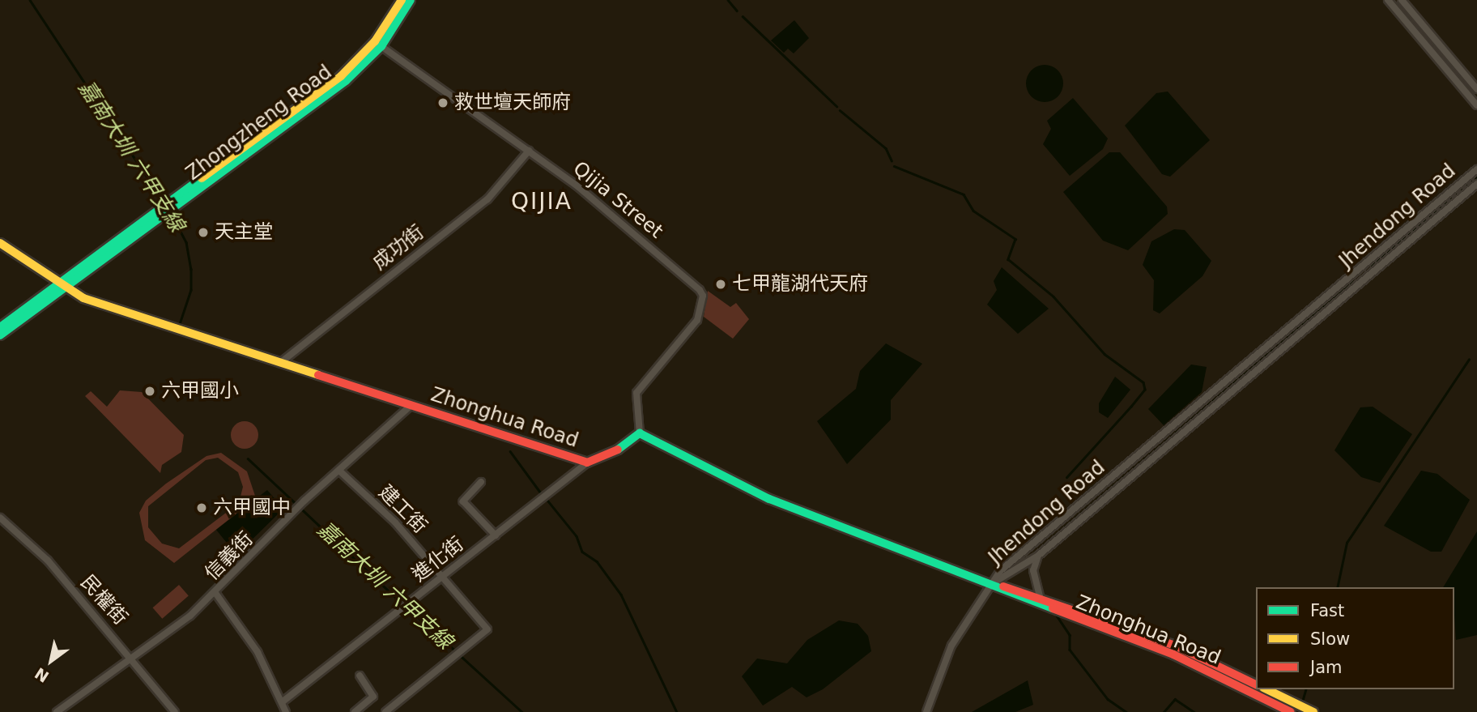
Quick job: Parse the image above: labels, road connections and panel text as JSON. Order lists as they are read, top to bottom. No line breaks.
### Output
{"streets":{"street":["Zhongzheng Road","Qijia Street","Jhendong Road","成功街","Zhonghua Road","建工街","信義街","進化街","民權街"]},"crossings":[["Zhongzheng Road","Qijia Street"],["Zhongzheng Road","Zhonghua Road"],["Qijia Street","成功街"],["Qijia Street","Zhonghua Road"],["Jhendong Road","Zhonghua Road"],["成功街","Zhonghua Road"],["Zhonghua Road","信義街"],["Zhonghua Road","進化街"],["建工街","信義街"],["建工街","進化街"],["信義街","民權街"]],"districts":["QIJIA"],"water":["嘉南大圳 六甲支線"],"places":["救世壇天師府","天主堂","七甲龍湖代天府","六甲國小","六甲國中"],"legend":["Fast","Slow","Jam"],"north":"bottom left"}
